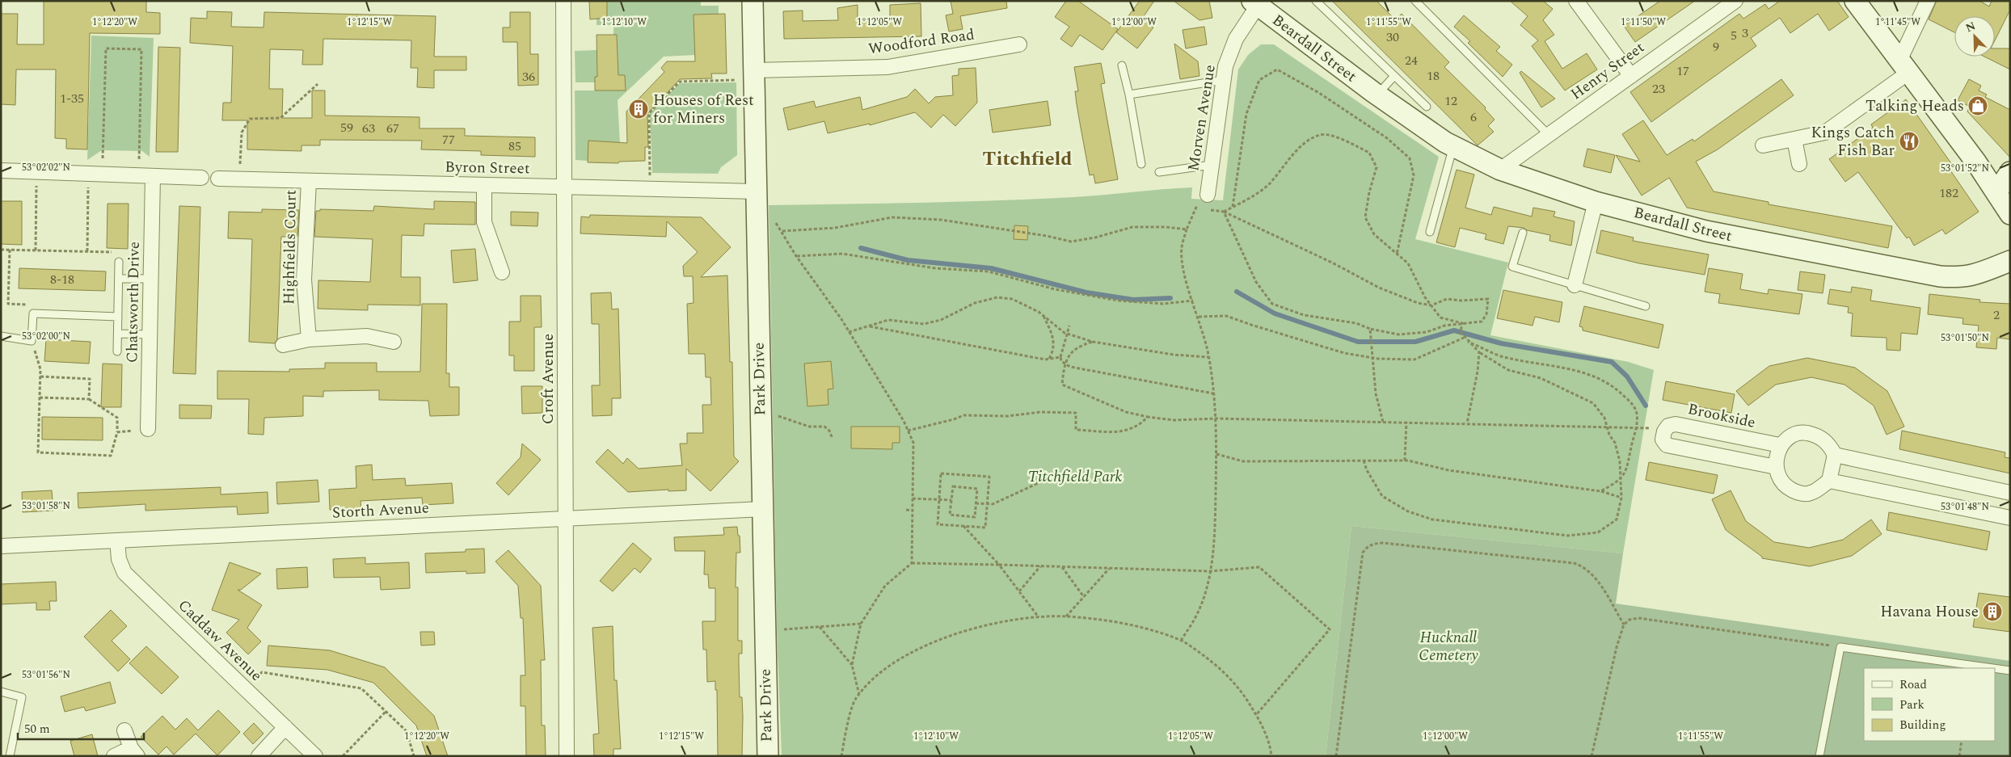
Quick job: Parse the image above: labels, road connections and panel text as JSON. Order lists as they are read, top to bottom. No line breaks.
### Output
{"streets":{"street":["Woodford Road","Beardall Street","Henry Street","Morven Avenue","Byron Street","Highfields Court","Chatsworth Drive","Croft Avenue","Park Drive","Brookside","Storth Avenue","Caddaw Avenue"]},"crossings":[["Woodford Road","Park Drive"],["Beardall Street","Henry Street"],["Beardall Street","Morven Avenue"],["Byron Street","Highfields Court"],["Byron Street","Croft Avenue"],["Byron Street","Park Drive"],["Croft Avenue","Storth Avenue"],["Park Drive","Storth Avenue"],["Storth Avenue","Caddaw Avenue"]],"districts":["Titchfield"],"parks":["Titchfield Park","Hucknall Cemetery"],"places":{"shop":["Talking Heads"],"building":["Houses of Rest for Miners","Havana House"],"restaurant":["Kings Catch Fish Bar"]},"house_numbers":["3","5","30","9","24","17","18","36","23","1-35","12","6","59","63","67","77","85","182","8-18","2"],"legend":["Road","Park","Building"],"scale_bar":"50 m","north":"top left","coordinates":["1°12'20\"W","1°12'15\"W","1°12'10\"W","1°12'05\"W","1°12'00\"W","1°11'55\"W","1°11'50\"W","1°11'45\"W","53°02'02\"N","53°01'52\"N","53°02'00\"N","53°01'50\"N","53°01'58\"N","53°01'48\"N","53°01'56\"N"]}
